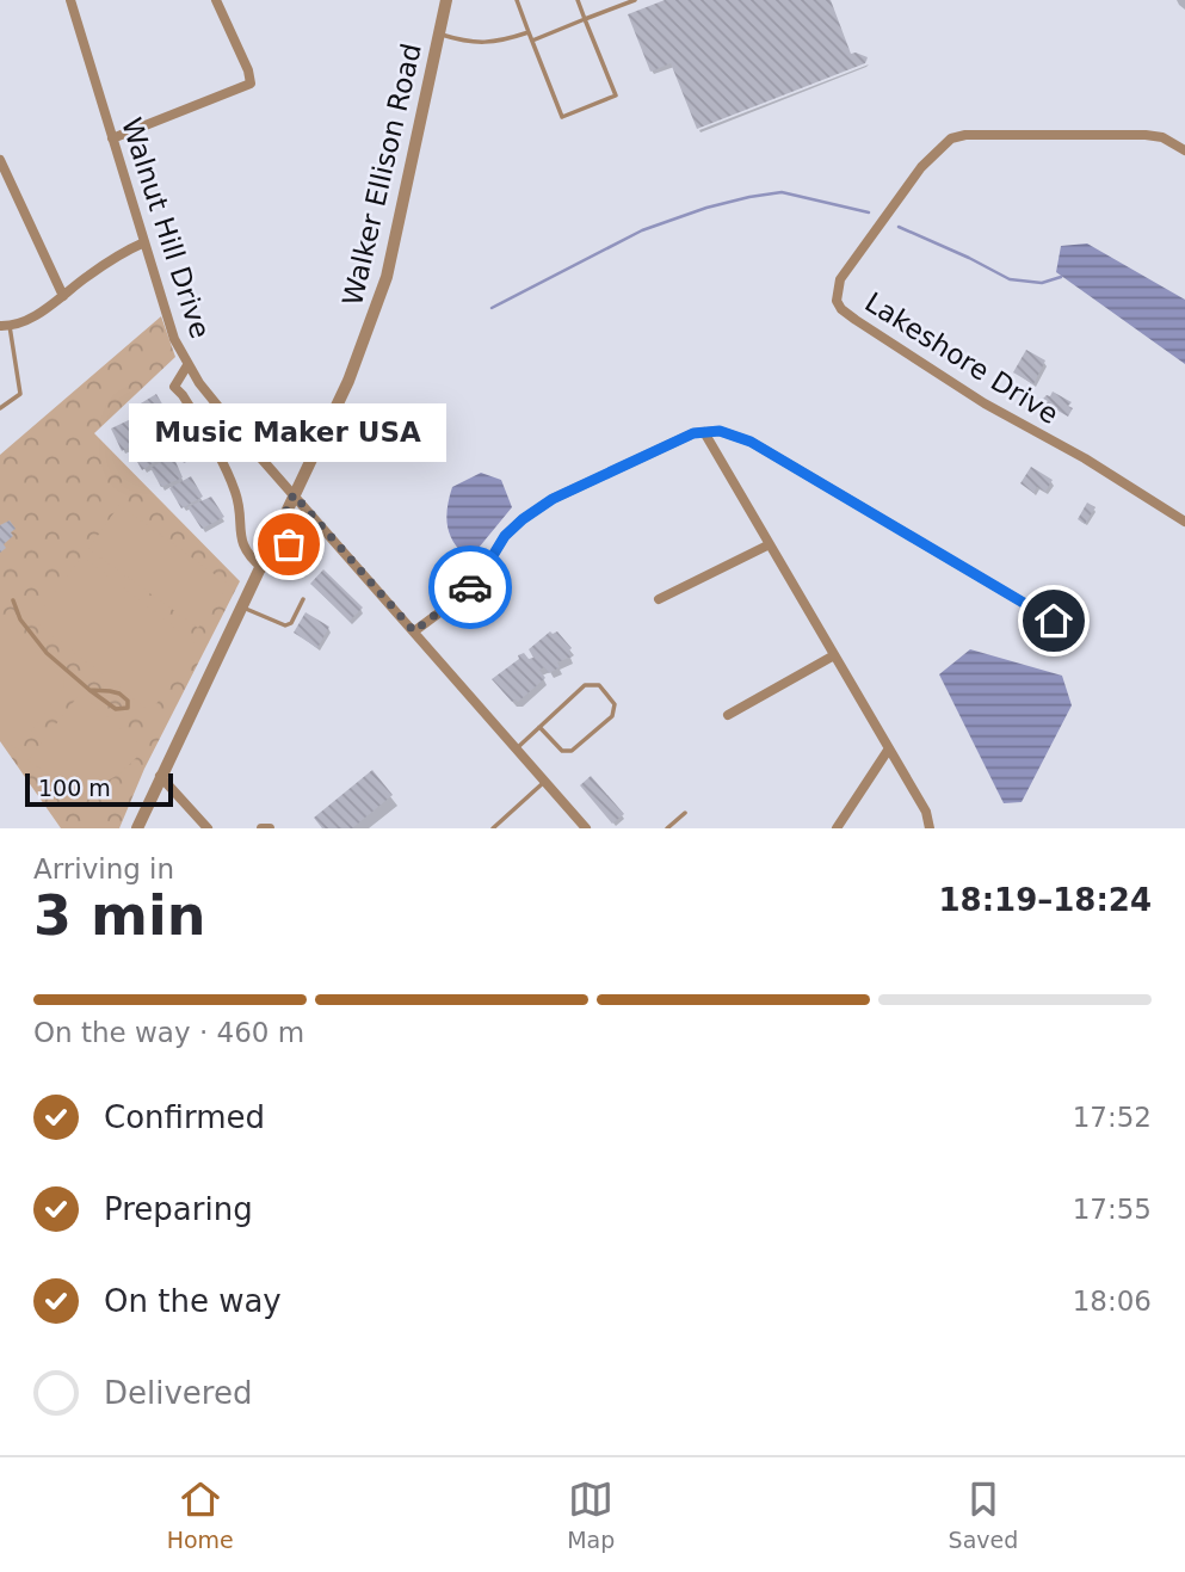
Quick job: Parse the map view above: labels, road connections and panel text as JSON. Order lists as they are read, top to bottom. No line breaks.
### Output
{"streets":{"street":["Walker Ellison Road","Walnut Hill Drive","Lakeshore Drive"]},"crossings":[["Walker Ellison Road","Walnut Hill Drive"]],"places":["Music Maker USA"],"scale_bar":"100 m","page":{"bubble":"Music Maker USA","scale":"100 m","heading":["3 min","Arriving in","18:19–18:24"],"bar":"On the way · 460 m","list":[["Confirmed","17:52"],["Preparing","17:55"],["On the way","18:06"],"Delivered"],"tabs":["Home","Map","Saved"]}}
